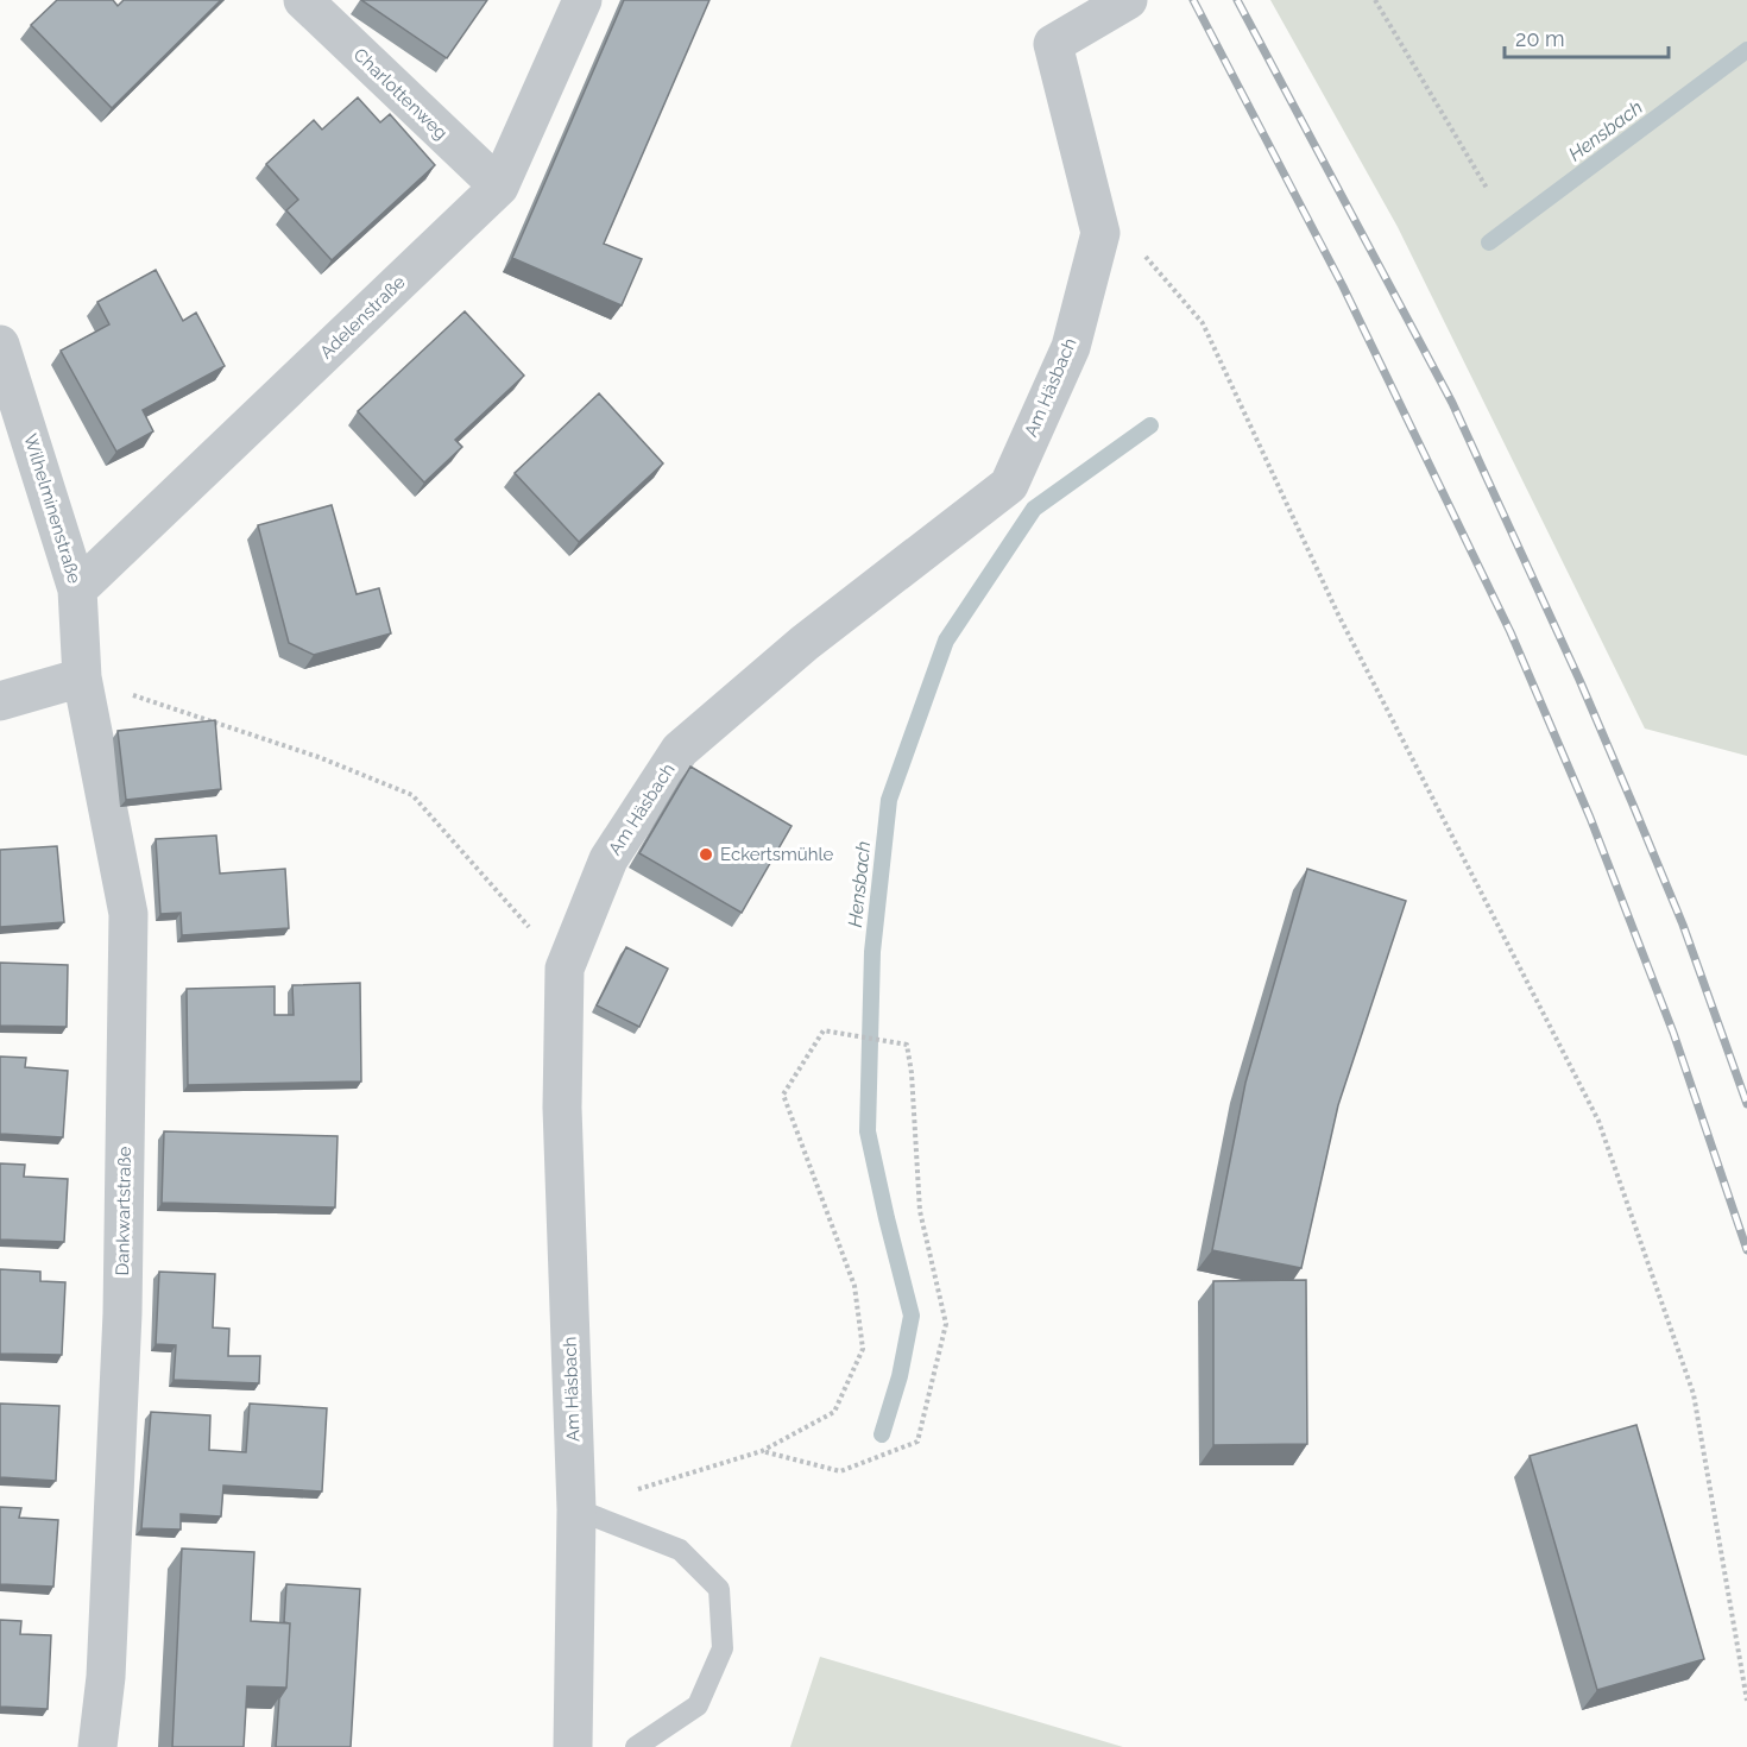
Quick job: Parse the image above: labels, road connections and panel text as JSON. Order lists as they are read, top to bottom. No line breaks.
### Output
{"streets":{"street":["Charlottenweg","Adelenstraße","Am Häsbach","Wilhelminenstraße","Dankwartstraße"]},"crossings":[["Charlottenweg","Adelenstraße"],["Adelenstraße","Wilhelminenstraße"],["Wilhelminenstraße","Dankwartstraße"]],"water":["Hensbach"],"places":["Eckertsmühle"],"scale_bar":"20 m"}
